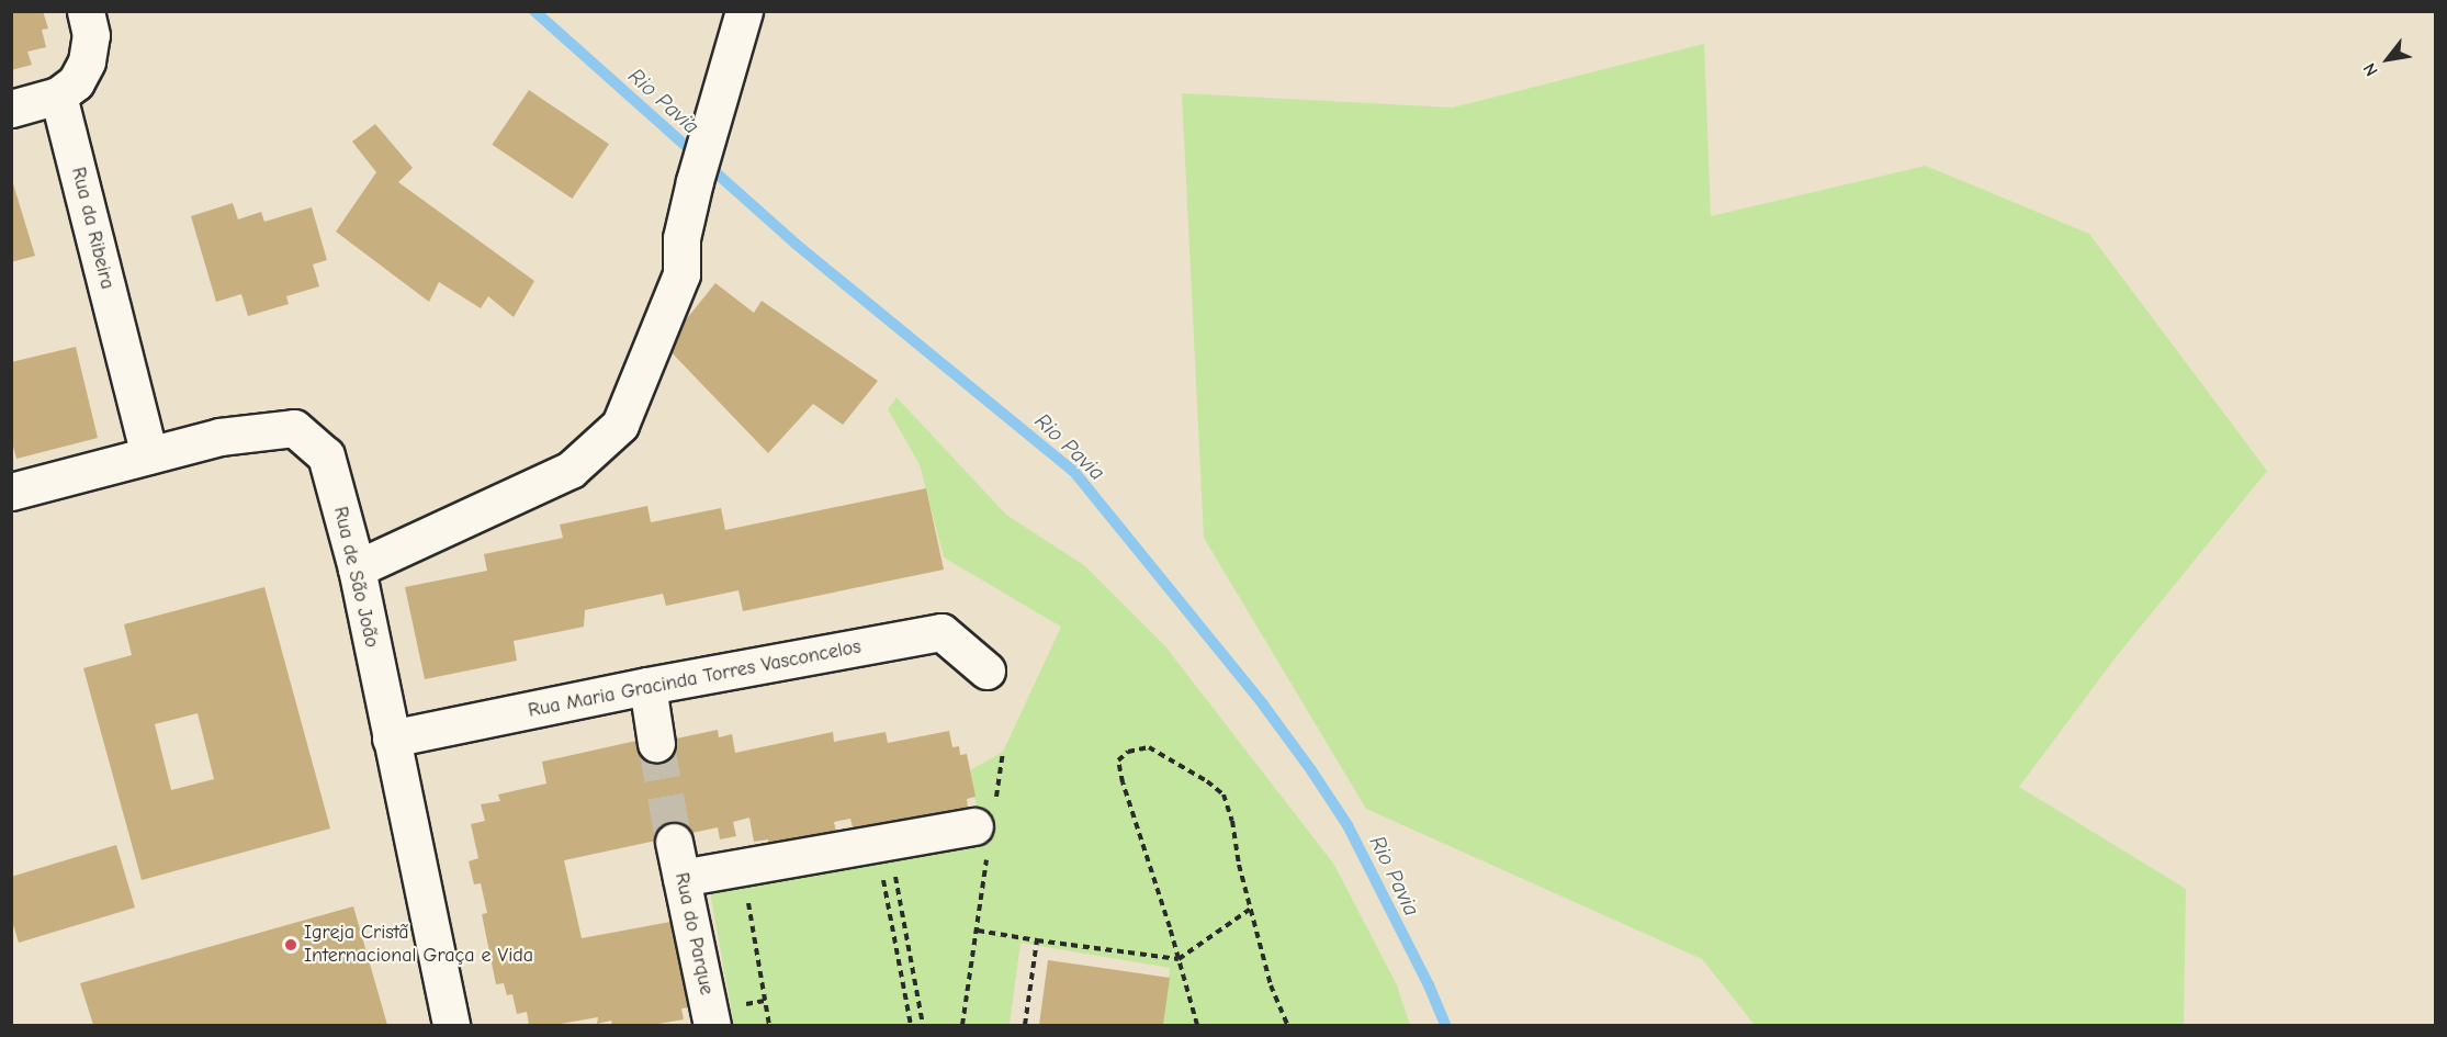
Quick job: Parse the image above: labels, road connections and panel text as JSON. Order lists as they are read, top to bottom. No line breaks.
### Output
{"streets":{"street":["Rua da Ribeira","Rua de São João","Rua Maria Gracinda Torres Vasconcelos","Rua do Parque"]},"crossings":[["Rua da Ribeira","Rua de São João"],["Rua de São João","Rua Maria Gracinda Torres Vasconcelos"]],"water":["Rio Pavia"],"places":["Igreja Cristã Internacional Graça e Vida"],"north":"bottom left"}
